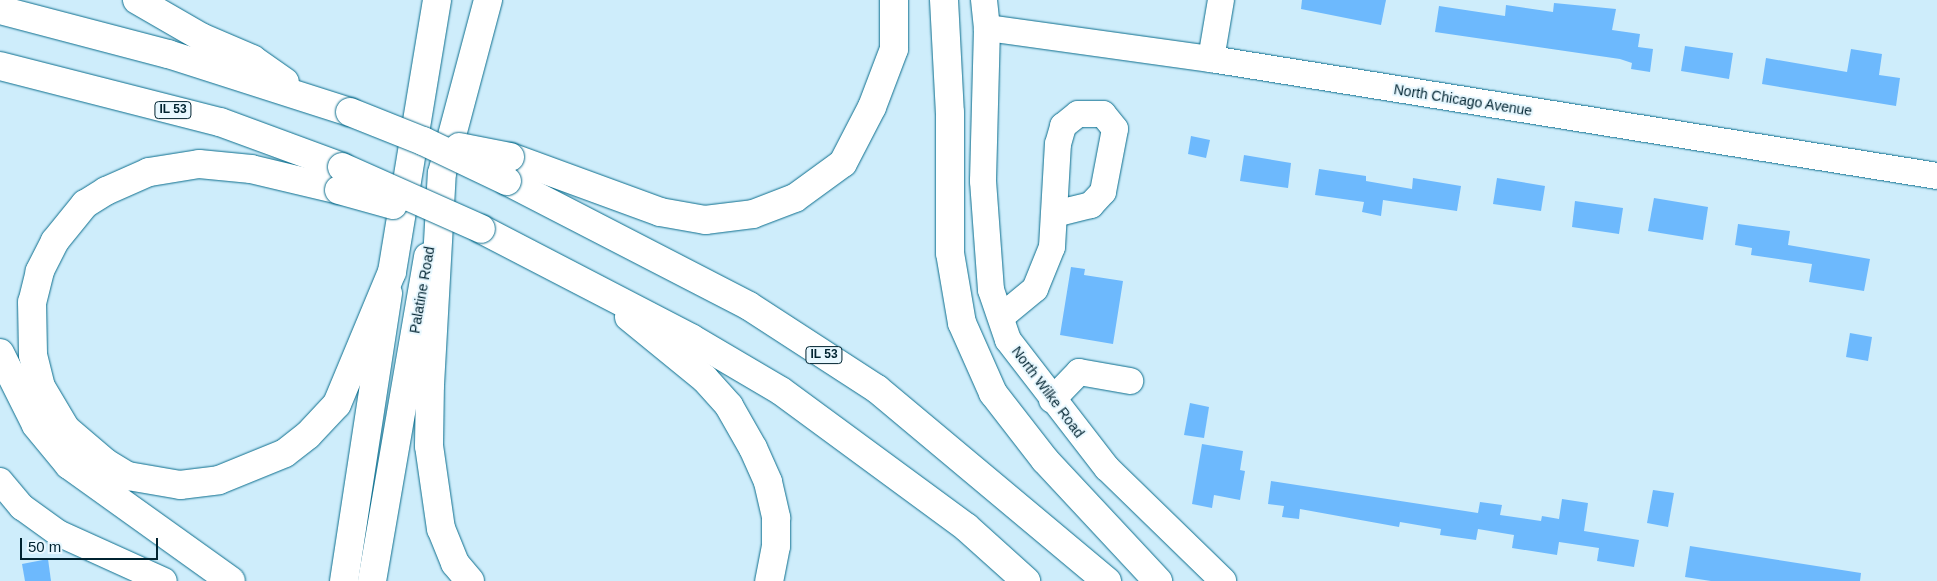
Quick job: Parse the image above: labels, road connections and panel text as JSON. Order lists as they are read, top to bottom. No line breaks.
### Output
{"streets":{"main road":["IL 53","Palatine Road"],"street":["North Chicago Avenue","North Wilke Road"]},"crossings":[["North Chicago Avenue","North Wilke Road"]],"scale_bar":"50 m"}
